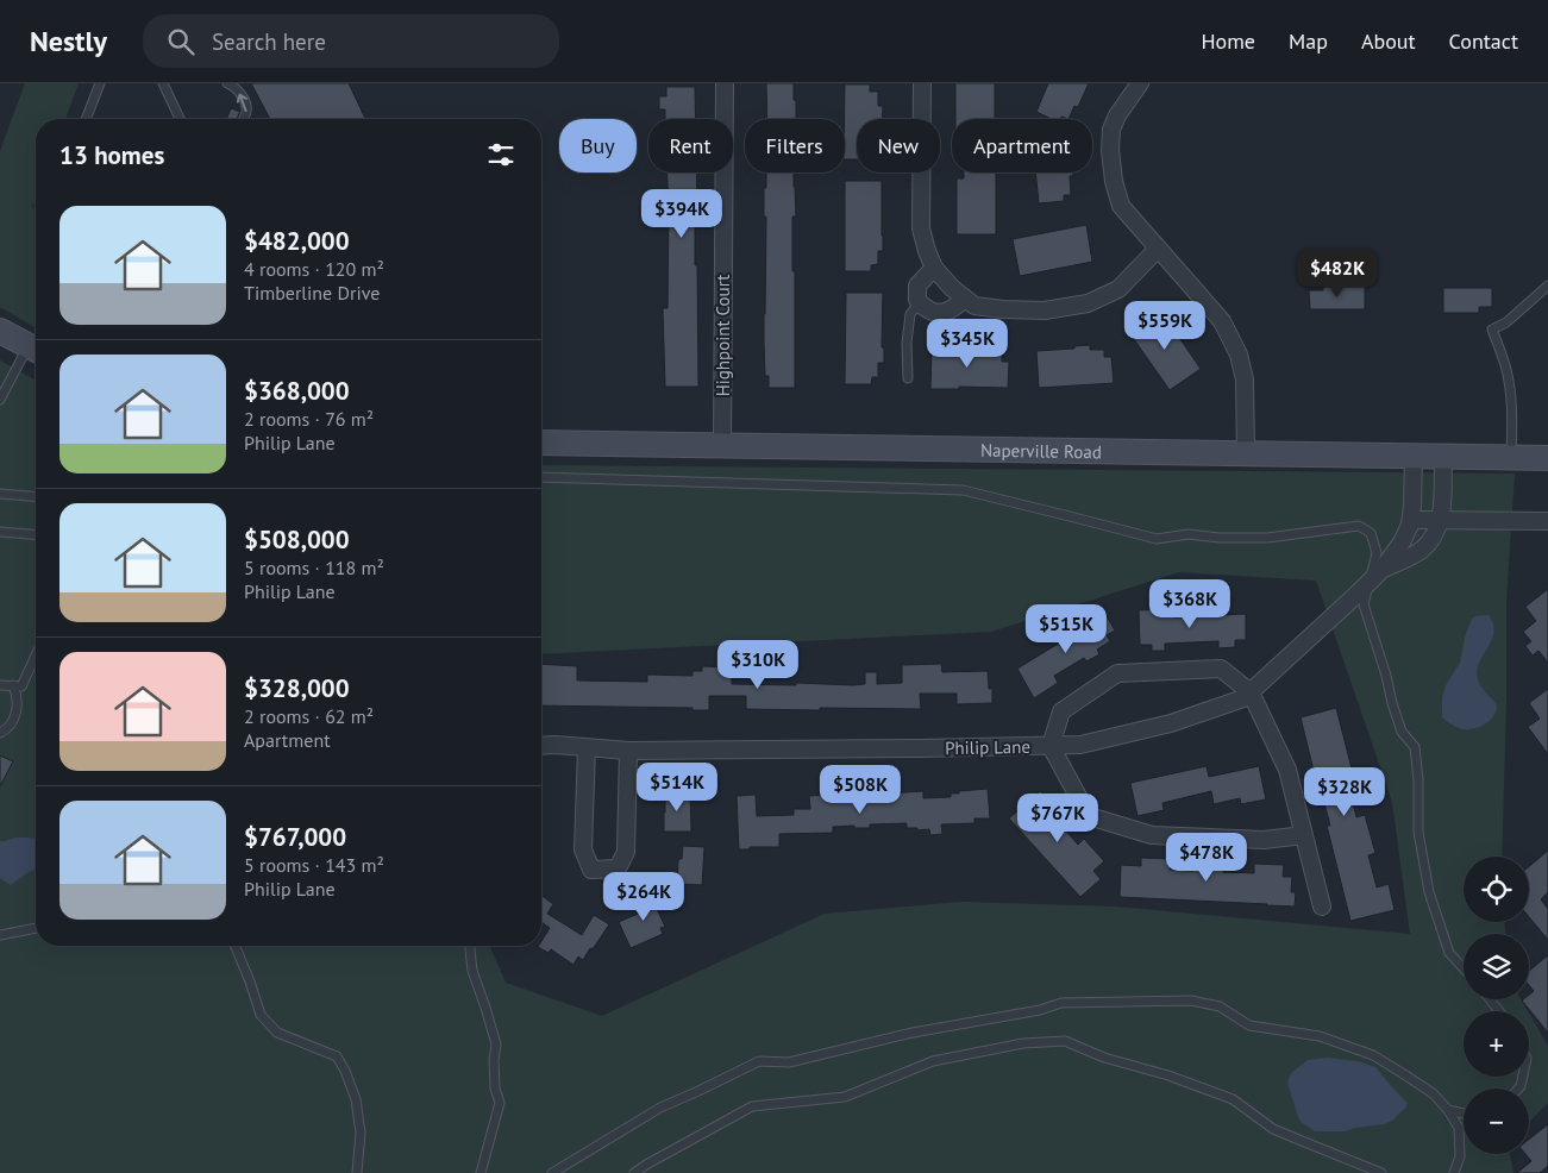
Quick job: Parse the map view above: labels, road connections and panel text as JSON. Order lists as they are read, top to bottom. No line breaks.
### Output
{"streets":{"street":["Highpoint Court","Naperville Road","Philip Lane"]},"crossings":[["Highpoint Court","Naperville Road"],["Naperville Road","Philip Lane"]],"page":{"header":"Nestly","search":"Search here","nav":["Home","Map","About","Contact"],"chip":["Buy","Rent","Filters","New","Apartment"],"heading":"13 homes","price":["$394K","$482K","$559K","$345K","$368K","$515K","$310K","$514K","$508K","$328K","$767K","$478K","$264K"],"list":[{"name":"$482,000","note":"4 rooms · 120 m² · Timberline Drive"},{"name":"$368,000","note":"2 rooms · 76 m² · Philip Lane"},{"name":"$508,000","note":"5 rooms · 118 m² · Philip Lane"},{"name":"$328,000","note":"2 rooms · 62 m² · Apartment"},{"name":"$767,000","note":"5 rooms · 143 m² · Philip Lane"}],"map_buttons":["+","−"]}}
